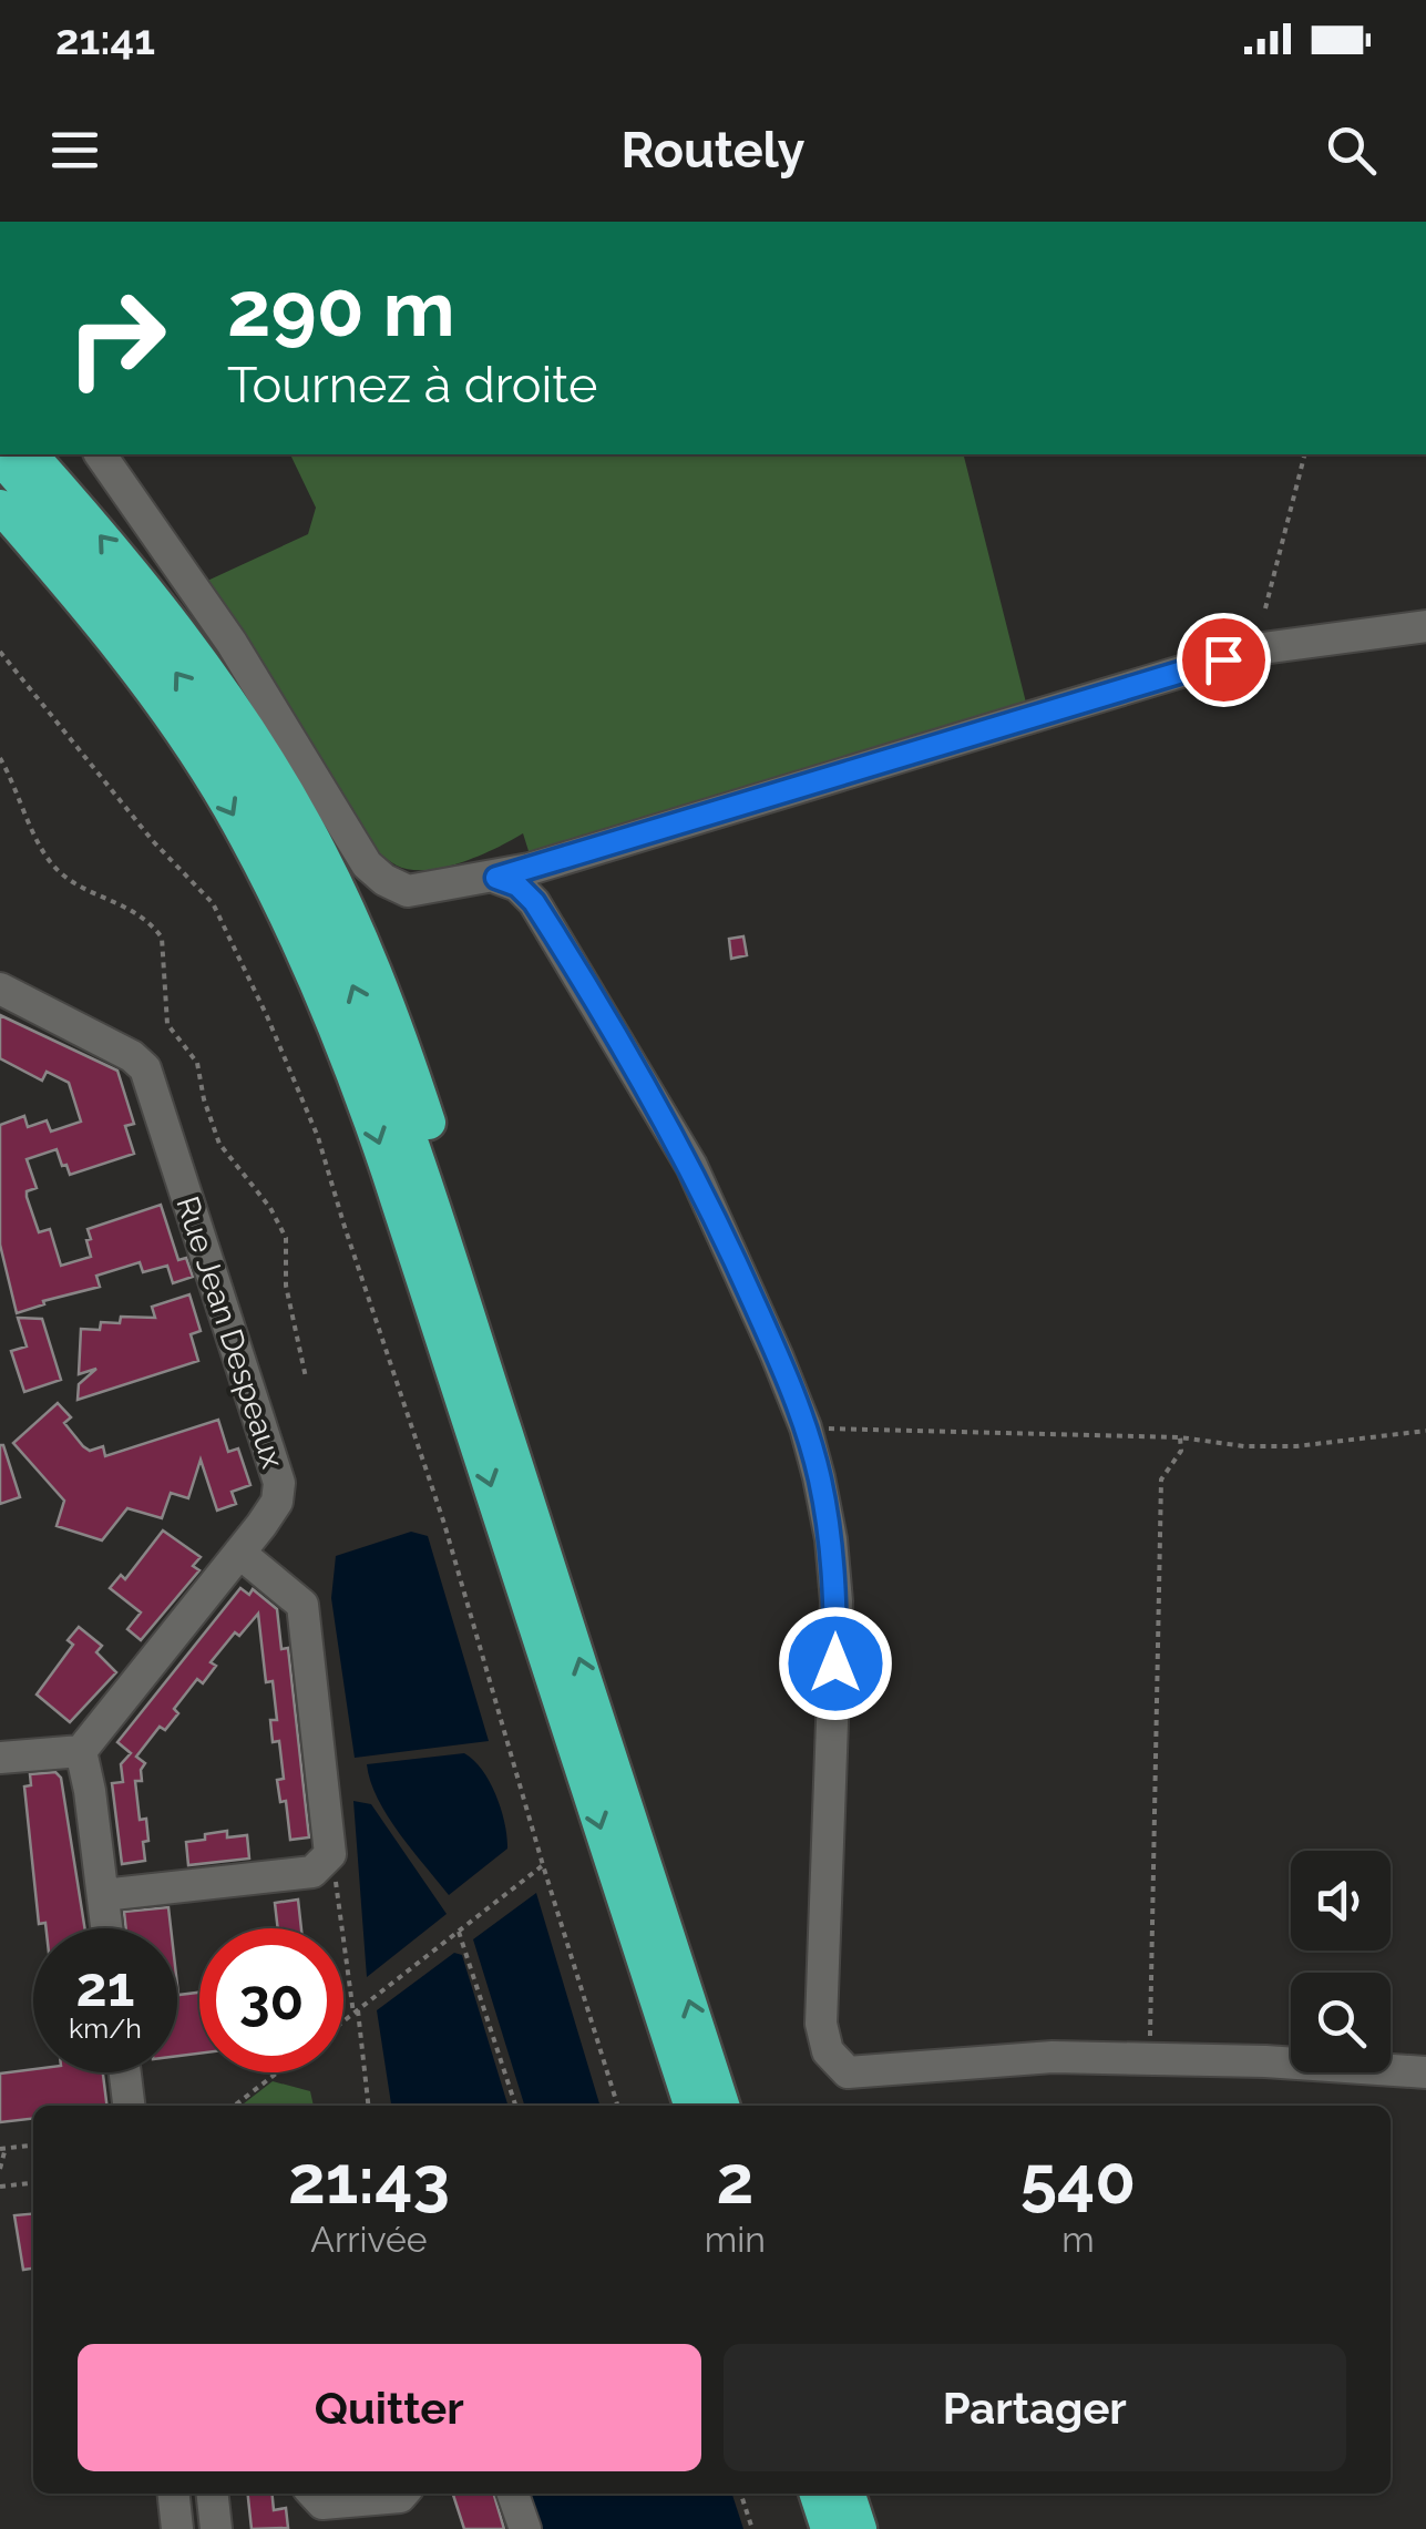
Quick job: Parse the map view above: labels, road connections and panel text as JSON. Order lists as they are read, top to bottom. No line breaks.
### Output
{"streets":{"street":["Rue Jean Despeaux"]},"page":{"status":"21:41","header":"Routely","turn":["290 m","Tournez à droite"],"speed":"21 km/h","limit":"30","eta":["21:43","Arrivée","2","min","540","m"],"buttons":["Quitter","Partager"]}}
